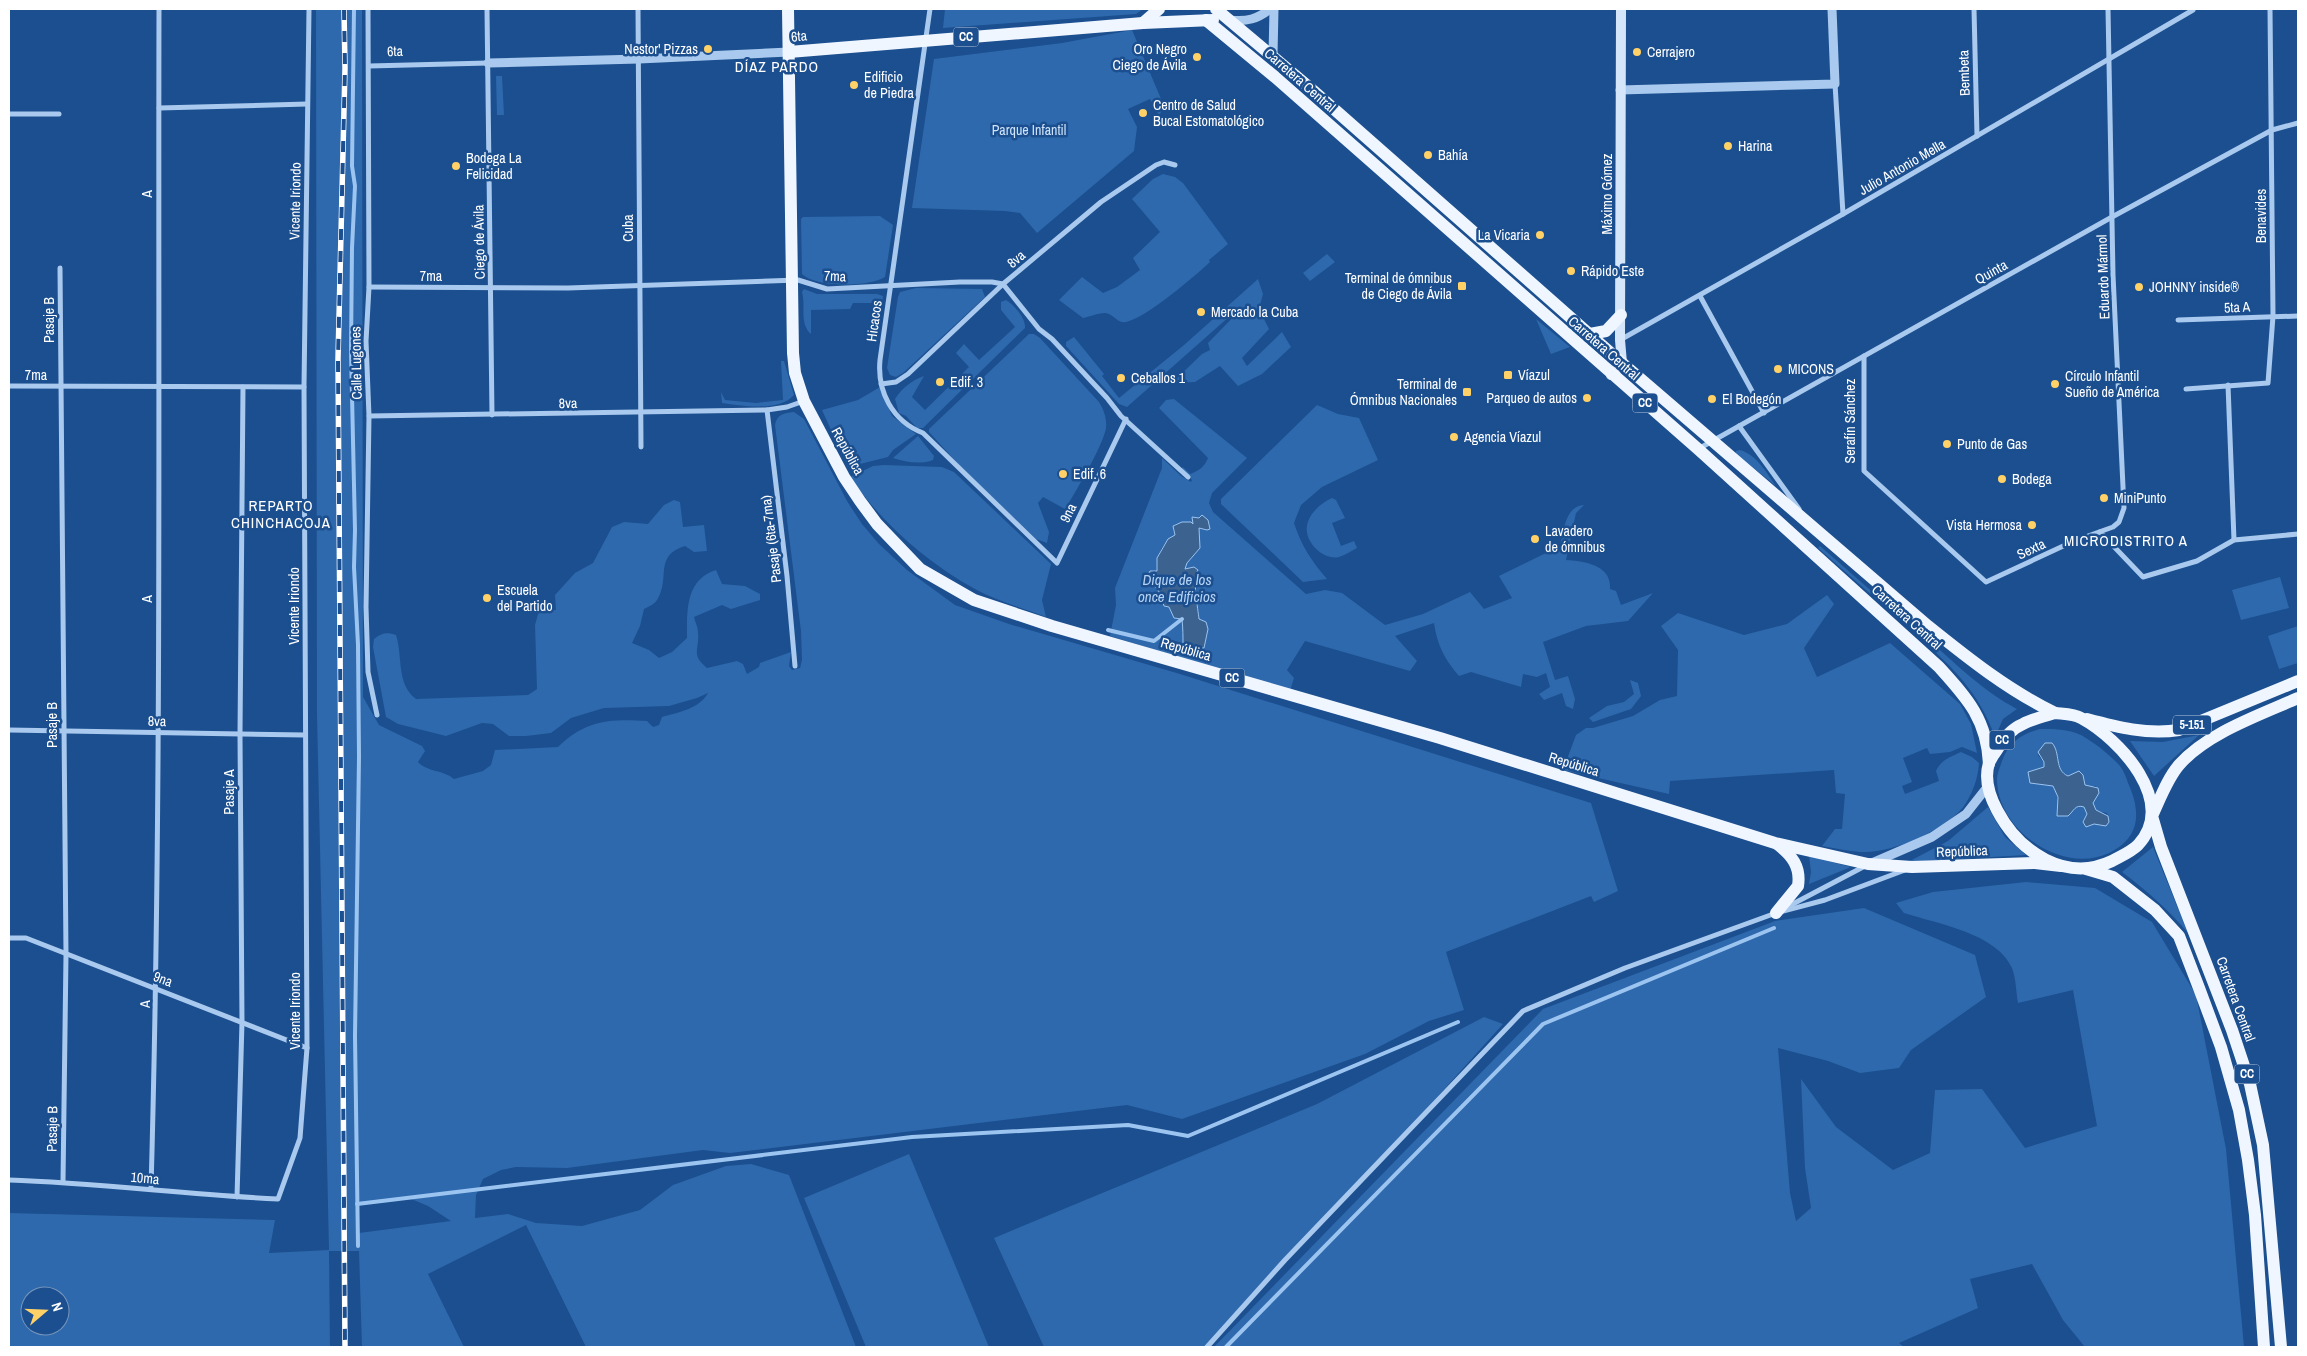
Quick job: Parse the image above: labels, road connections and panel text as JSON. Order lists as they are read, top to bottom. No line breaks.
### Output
{"streets":{"main road":["6ta","CC","Carretera Central","Máximo Gómez","República","5-151"],"street":["Bembeta","Julio Antonio Mella","A","Vicente Iriondo","Benavides","Cuba","Ciego de Ávila","8va","Quinta","7ma","Eduardo Mármol","5ta A","Pasaje B","Hicacos","Calle Lugones","Serafín Sánchez","9na","Pasaje (6ta-7ma)","Sexta","Pasaje A","10ma"]},"crossings":[["6ta","CC"],["6ta","Carretera Central"],["6ta","Cuba"],["6ta","Ciego de Ávila"],["6ta","Hicacos"],["6ta","Calle Lugones"],["6ta","República"],["CC","Carretera Central"],["CC","República"],["CC","5-151"],["Bembeta","Julio Antonio Mella"],["Carretera Central","Máximo Gómez"],["Carretera Central","Quinta"],["Carretera Central","República"],["Carretera Central","5-151"],["Julio Antonio Mella","Máximo Gómez"],["Julio Antonio Mella","Eduardo Mármol"],["A","8va"],["A","7ma"],["A","9na"],["A","10ma"],["Vicente Iriondo","8va"],["Vicente Iriondo","7ma"],["Vicente Iriondo","9na"],["Vicente Iriondo","10ma"],["Benavides","Quinta"],["Benavides","5ta A"],["Cuba","8va"],["Cuba","7ma"],["Ciego de Ávila","8va"],["Ciego de Ávila","7ma"],["8va","7ma"],["8va","Pasaje B"],["8va","Hicacos"],["8va","Calle Lugones"],["8va","República"],["8va","Pasaje (6ta-7ma)"],["8va","Pasaje A"],["Quinta","Eduardo Mármol"],["Quinta","Serafín Sánchez"],["7ma","Pasaje B"],["7ma","Hicacos"],["7ma","Calle Lugones"],["7ma","República"],["7ma","Pasaje A"],["Eduardo Mármol","Sexta"],["Pasaje B","9na"],["Pasaje B","10ma"],["Hicacos","9na"],["Serafín Sánchez","Sexta"],["República","5-151"],["9na","Pasaje A"],["Pasaje A","10ma"]],"districts":["DÍAZ PARDO","REPARTO CHINCHACOJA","MICRODISTRITO A"],"water":["Dique de los once Edificios"],"parks":["Parque Infantil"],"places":{"other":["Nestor' Pizzas","Cerrajero","Oro Negro Ciego de Ávila","Edificio de Piedra","Centro de Salud Bucal Estomatológico","Harina","Bahía","Bodega La Felicidad","La Vicaria","Rápido Este","JOHNNY inside®","Mercado la Cuba","MICONS","Ceballos 1","Edif. 3","Círculo Infantil Sueño de América","Parqueo de autos","El Bodegón","Agencia Víazul","Punto de Gas","Edif. 6","Bodega","MiniPunto","Vista Hermosa","Lavadero de ómnibus","Escuela del Partido"],"transit":["Terminal de ómnibus de Ciego de Ávila","Víazul","Terminal de Ómnibus Nacionales"]},"north":"right"}
